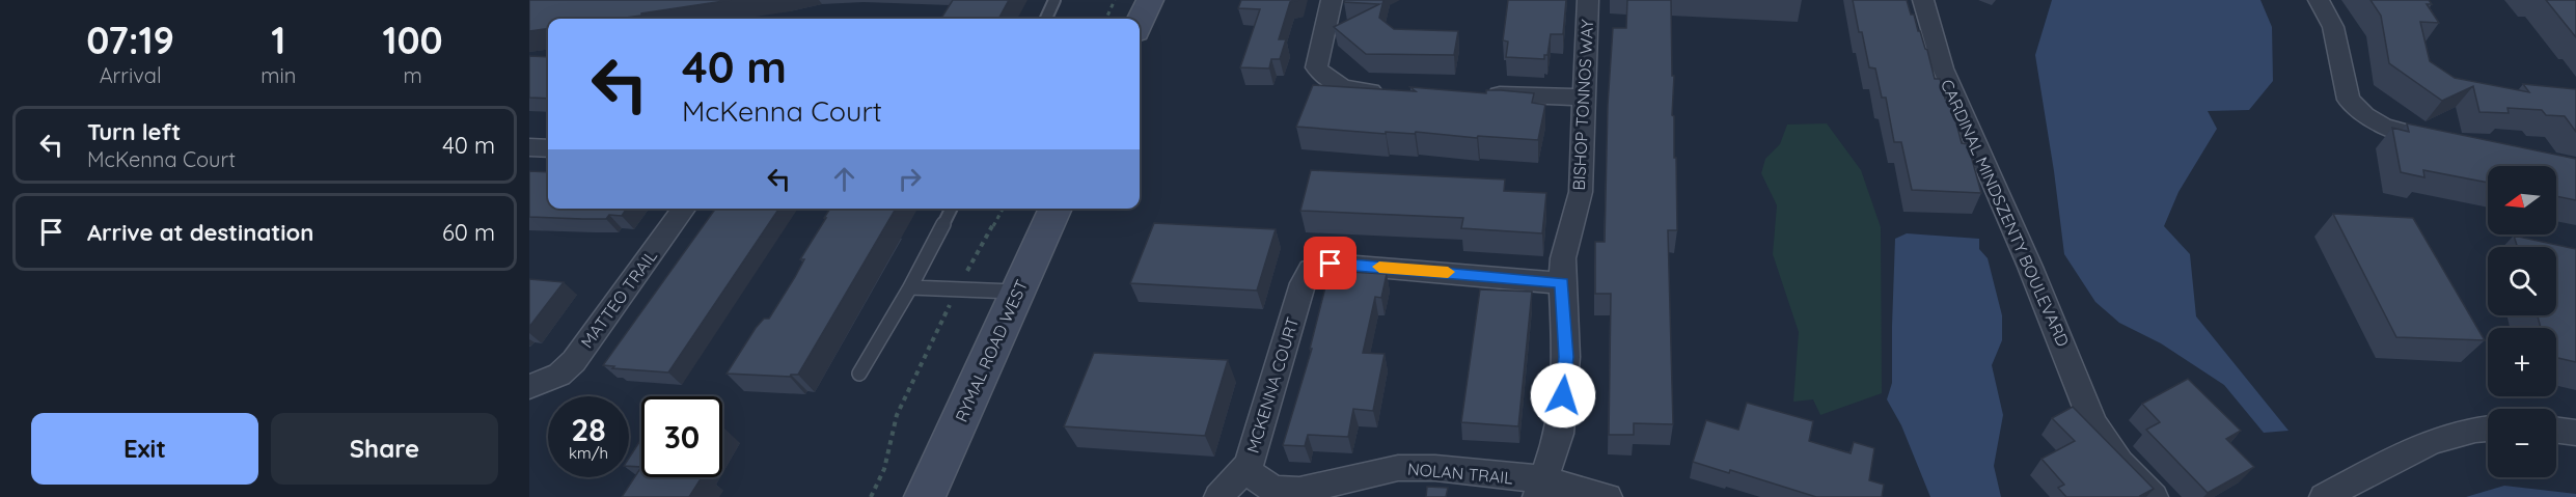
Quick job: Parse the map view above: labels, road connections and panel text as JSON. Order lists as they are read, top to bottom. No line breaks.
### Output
{"streets":{"main road":["RYMAL ROAD WEST"],"street":["BISHOP TONNOS WAY","CARDINAL MINDSZENTY BOULEVARD","MATTEO TRAIL","MCKENNA COURT","NOLAN TRAIL"]},"crossings":[["BISHOP TONNOS WAY","MCKENNA COURT"],["MCKENNA COURT","NOLAN TRAIL"]],"north":"left","page":{"eta":["07:19","Arrival","1","min","100","m"],"turn":["40 m","McKenna Court"],"list":[{"name":"Turn left","note":"McKenna Court","value":"40 m"},{"name":"Arrive at destination","value":"60 m"}],"map_buttons":["+","−"],"speed":"28 km/h","limit":"30","buttons":["Exit","Share"]}}
